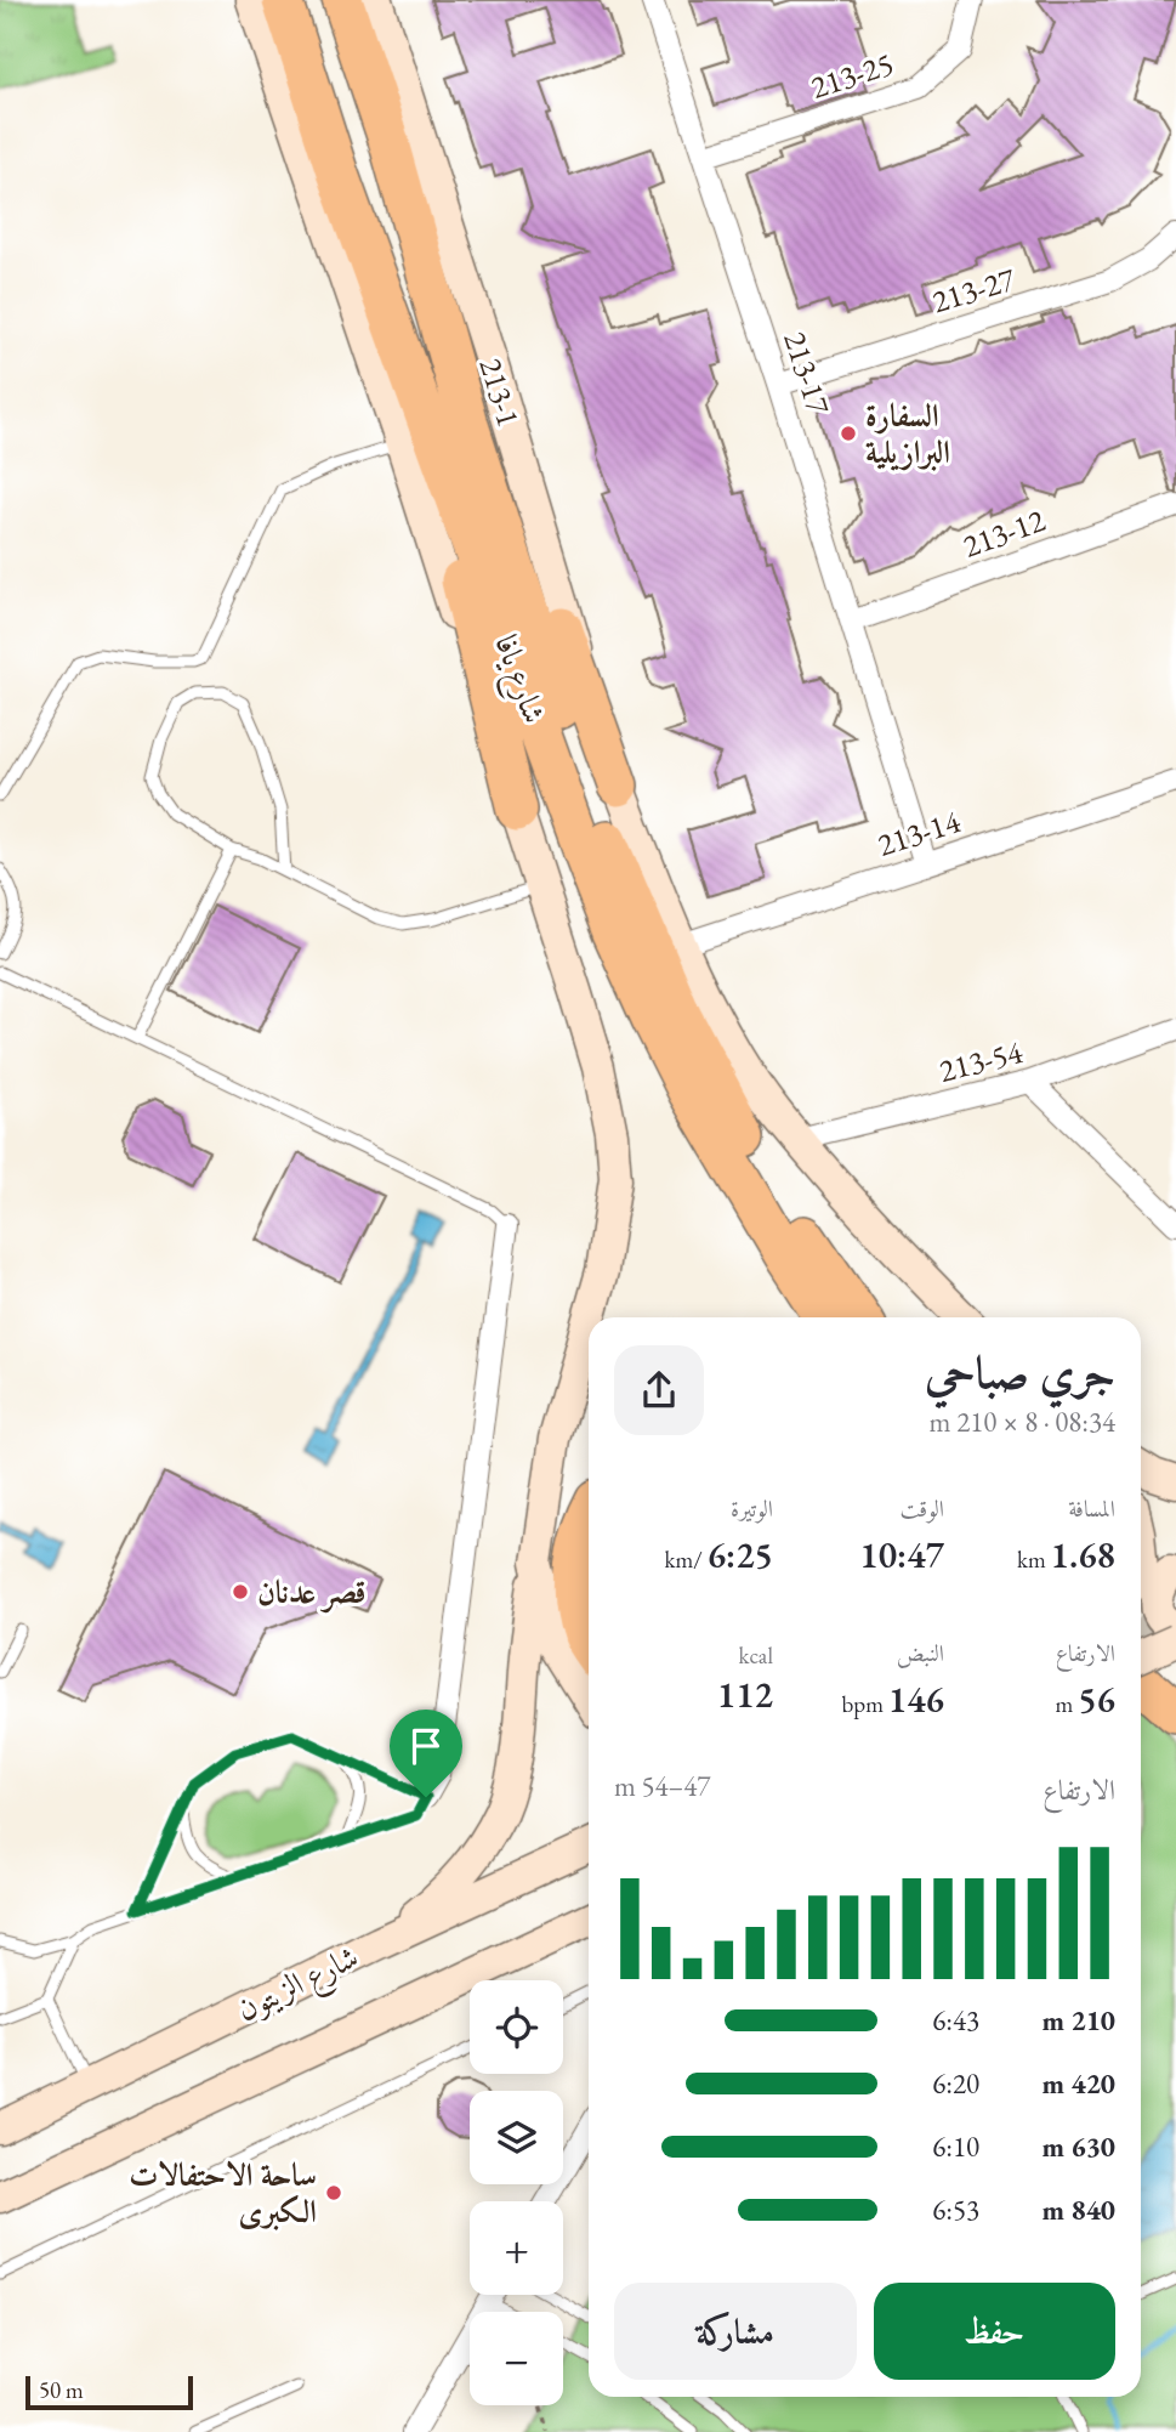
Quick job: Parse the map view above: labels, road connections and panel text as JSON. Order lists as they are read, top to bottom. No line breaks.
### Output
{"streets":{"highway":["شارع يافا"],"main road":["213-1","شارع الزيتون"],"street":["213-25","213-27","213-17","213-12","213-14","213-54"]},"crossings":[["213-25","213-17"],["213-27","213-17"],["213-17","213-12"],["213-17","213-14"],["213-1","213-14"],["213-1","213-54"]],"places":["السفارة البرازيلية","قصر عدنان","ساحة الاحتفالات الكبرى"],"scale_bar":"50 m","page":{"heading":["جري صباحي","08:34 · 8 × 210 m"],"stats":[["المسافة","1.68 km"],["الوقت","10:47"],["الوتيرة","6:25 /km"],["الارتفاع","56 m"],["النبض","146 bpm"],["kcal","112"]],"chart":["الارتفاع","47–54 m"],"map_buttons":["+","−"],"list":[{"name":"210 m","note":"6:43"},{"name":"420 m","note":"6:20"},{"name":"630 m","note":"6:10"},{"name":"840 m","note":"6:53"}],"buttons":["حفظ","مشاركة"],"scale":"50 m"}}
